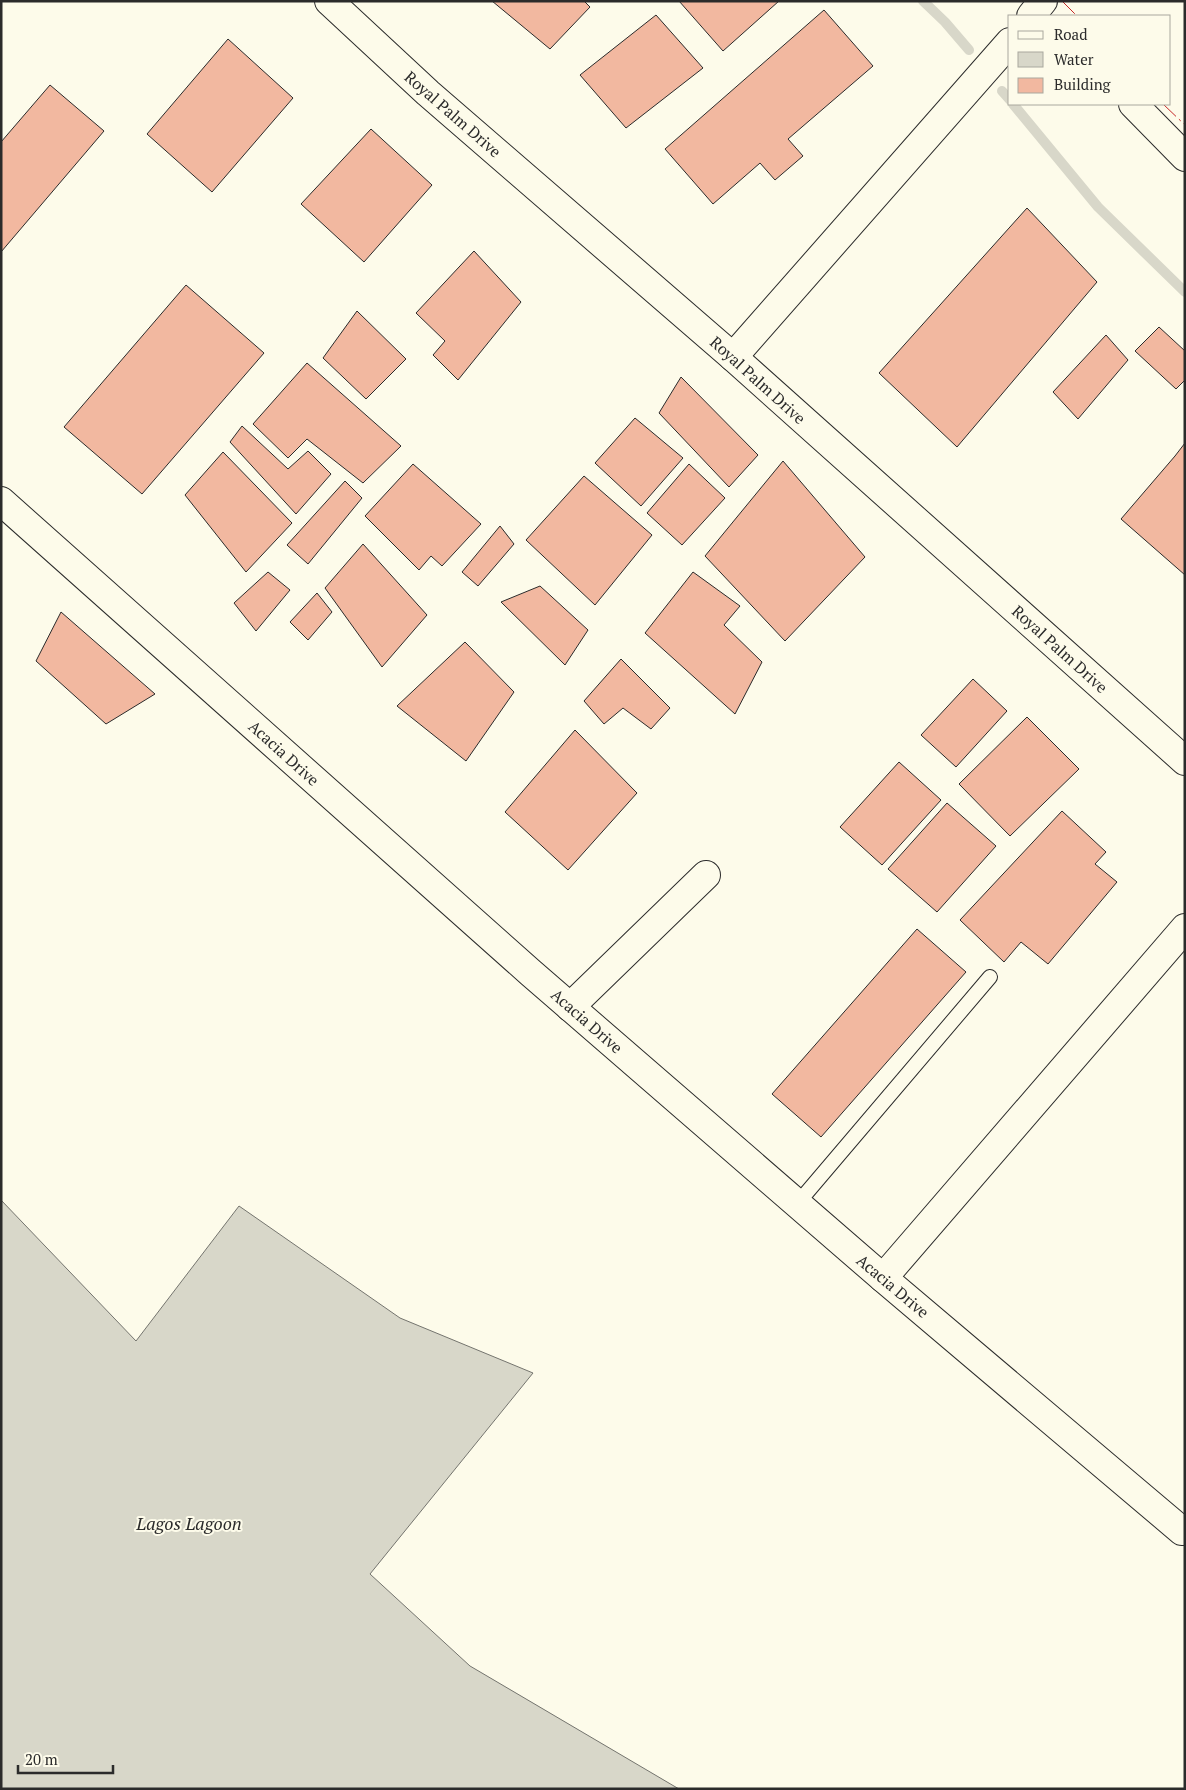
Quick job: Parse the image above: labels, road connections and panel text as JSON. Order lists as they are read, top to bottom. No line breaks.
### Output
{"streets":{"street":["Royal Palm Drive","Acacia Drive"]},"water":["Lagos Lagoon"],"legend":["Road","Water","Building"],"scale_bar":"20 m"}
